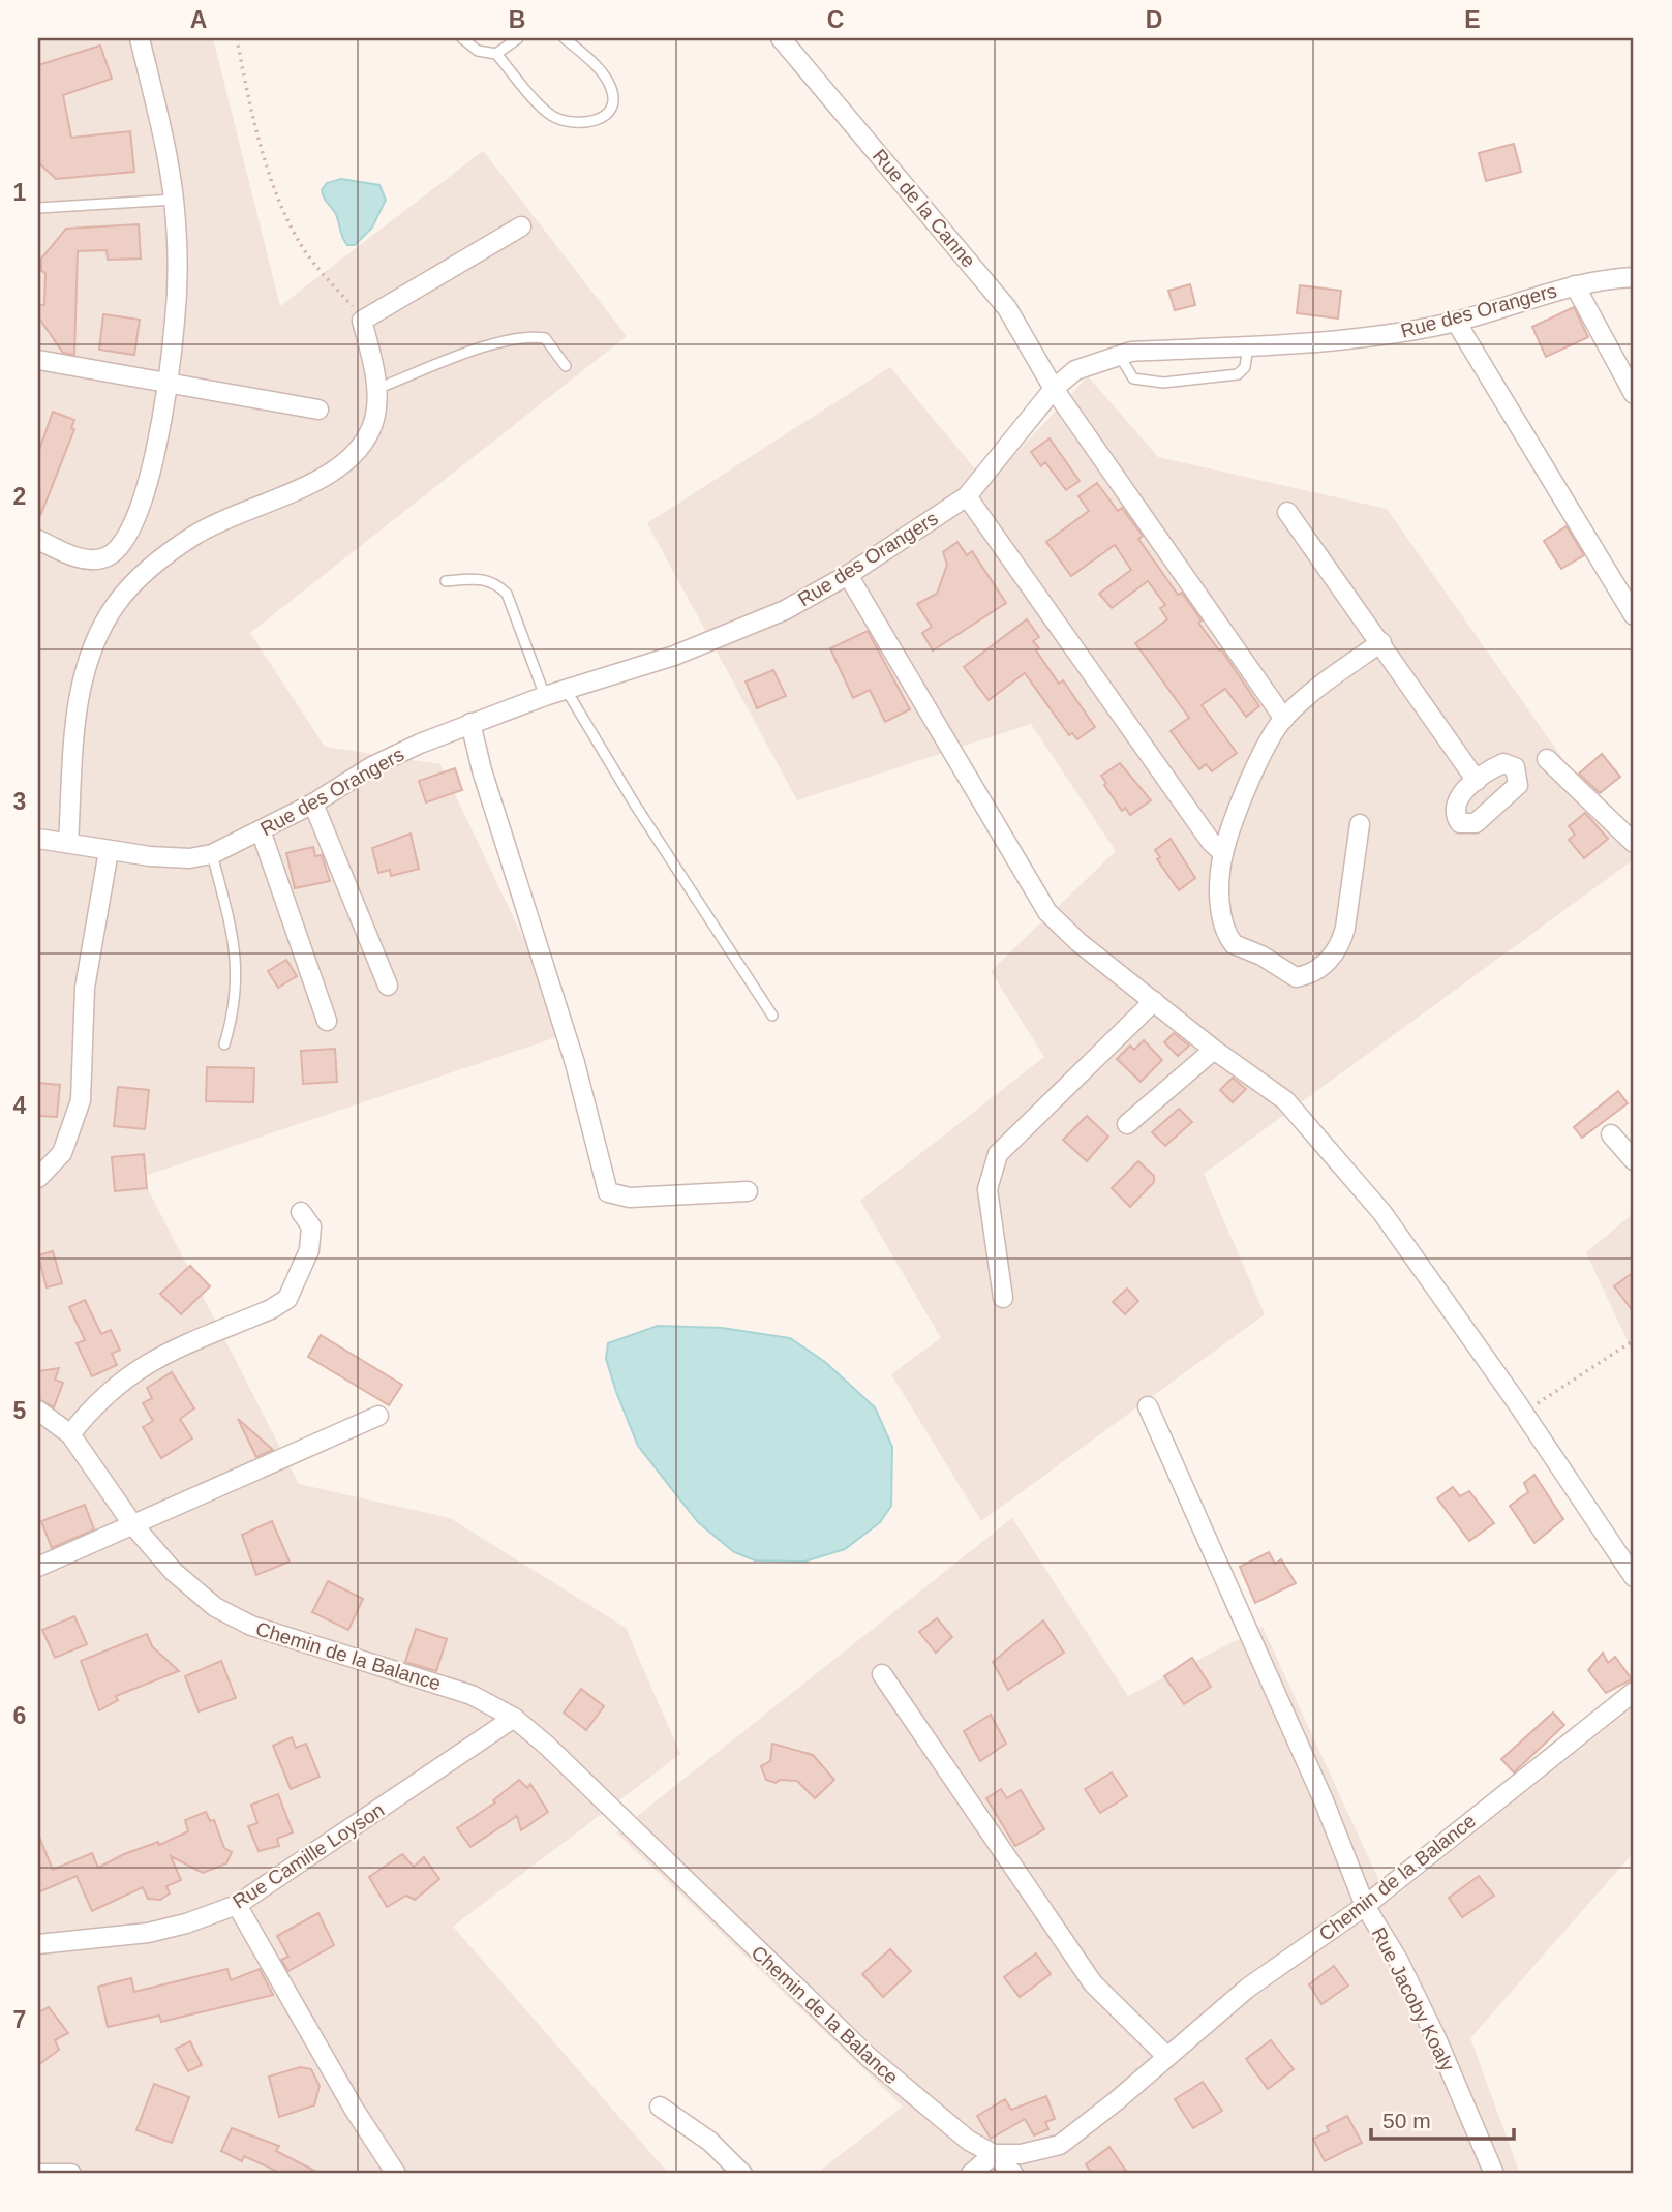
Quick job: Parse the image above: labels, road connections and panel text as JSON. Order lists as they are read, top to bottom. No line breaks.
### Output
{"streets":{"street":["Rue de la Canne","Rue des Orangers","Chemin de la Balance","Rue Camille Loyson","Rue Jacoby Koaly"]},"crossings":[["Rue de la Canne","Rue des Orangers"],["Chemin de la Balance","Rue Camille Loyson"],["Chemin de la Balance","Rue Jacoby Koaly"]],"scale_bar":"50 m","grid":{"columns":["A","B","C","D","E"],"rows":["1","2","3","4","5","6","7"]}}
